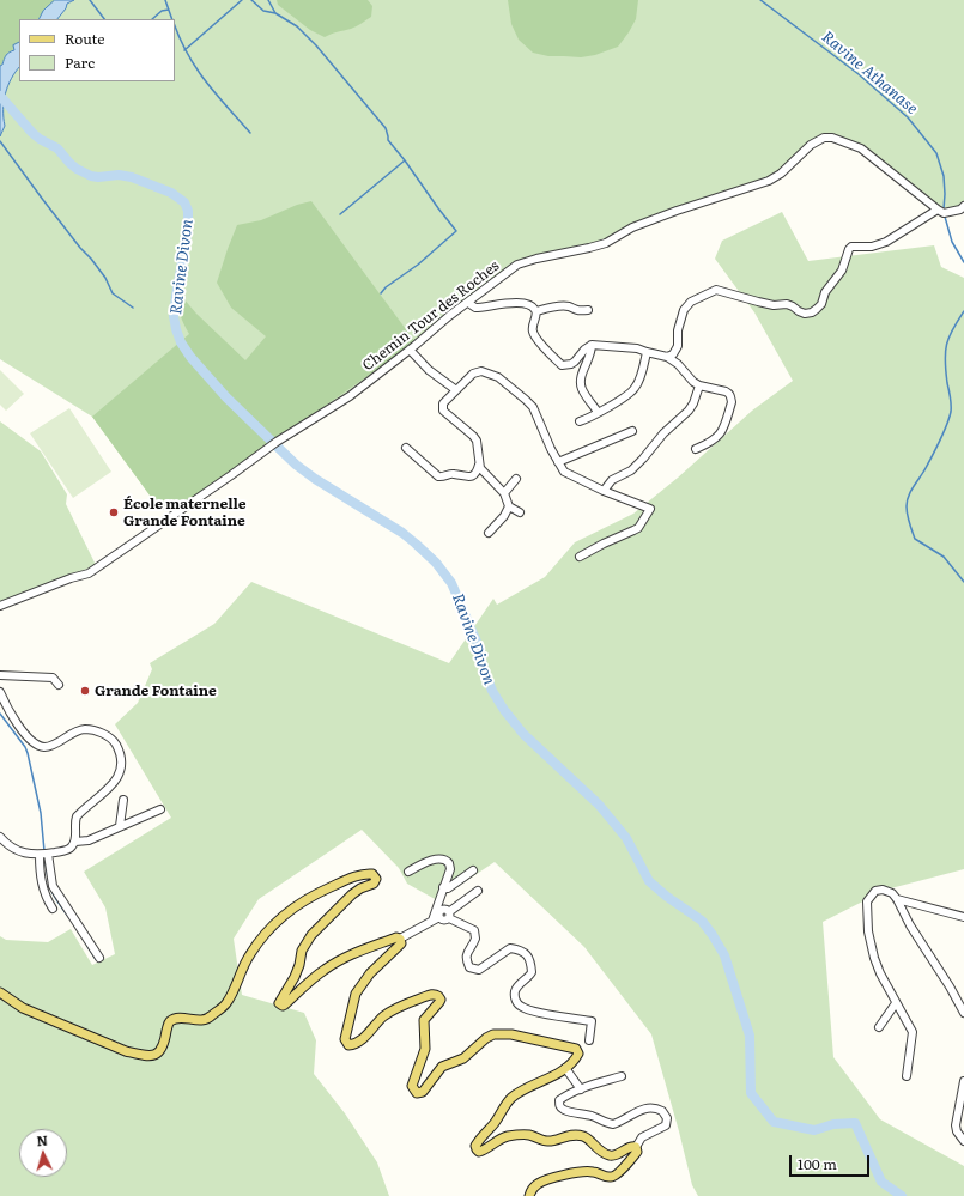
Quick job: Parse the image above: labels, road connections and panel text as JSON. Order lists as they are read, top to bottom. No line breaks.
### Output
{"streets":{"street":["Chemin Tour des Roches"]},"water":["Ravine Athanase","Ravine Divon"],"places":["École maternelle Grande Fontaine","Grande Fontaine"],"legend":["Route","Parc"],"scale_bar":"100 m","north":"top"}
